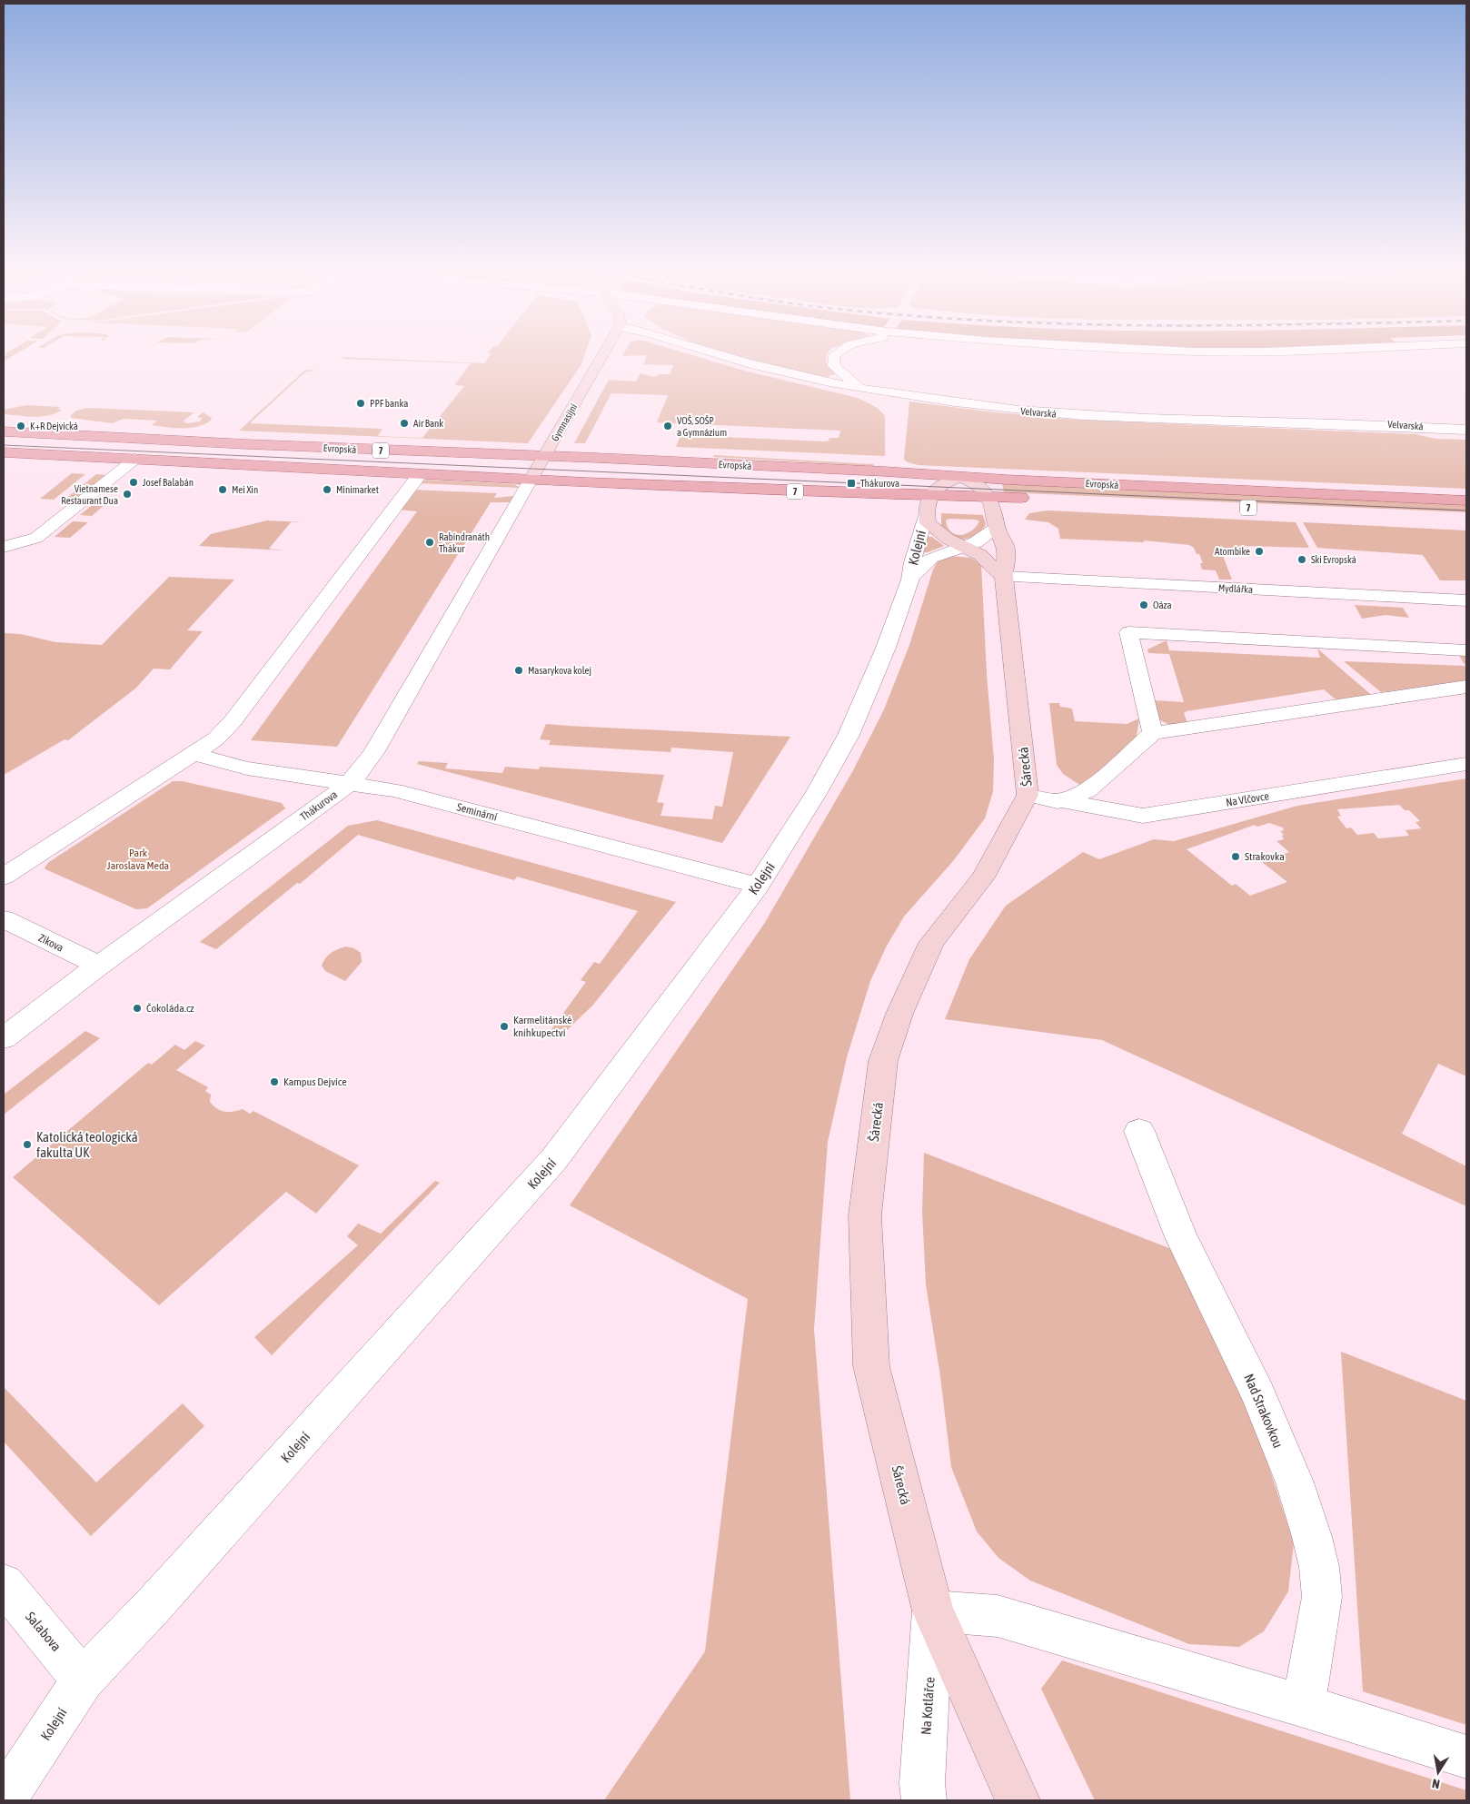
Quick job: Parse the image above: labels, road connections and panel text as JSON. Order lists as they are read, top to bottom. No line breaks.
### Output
{"streets":{"main road":["Evropská","7"],"street":["Velvarská","Gymnasijní","Kolejní","Mydlářka","Šárecká","Na Vlčovce","Thákurova","Seminární","Zikova","Nad Strakovkou","Salabova","Na Kotlářce"]},"crossings":[["Gymnasijní","Evropská"],["Gymnasijní","Thákurova"],["Evropská","Kolejní"],["Evropská","Šárecká"],["Evropská","Thákurova"],["Kolejní","Šárecká"],["Kolejní","Seminární"],["Kolejní","Salabova"],["Mydlářka","Šárecká"],["Šárecká","Na Vlčovce"],["Šárecká","Na Kotlářce"],["Thákurova","Seminární"],["Thákurova","Zikova"]],"parks":["Park Jaroslava Meda"],"places":{"other":["PPF banka","Air Bank","K+R Dejvická","VOŠ, SOŠP a Gymnázium","Josef Balabán","Mei Xin","Minimarket","Vietnamese Restaurant Dua","Rabíndranáth Thákur","Atombike","Ski Evropská","Oáza","Masarykova kolej","Strakovka","Čokoláda.cz","Karmelitánské knihkupectví","Kampus Dejvice","Katolická teologická fakulta UK"],"transit":["Thákurova"]},"north":"bottom"}
